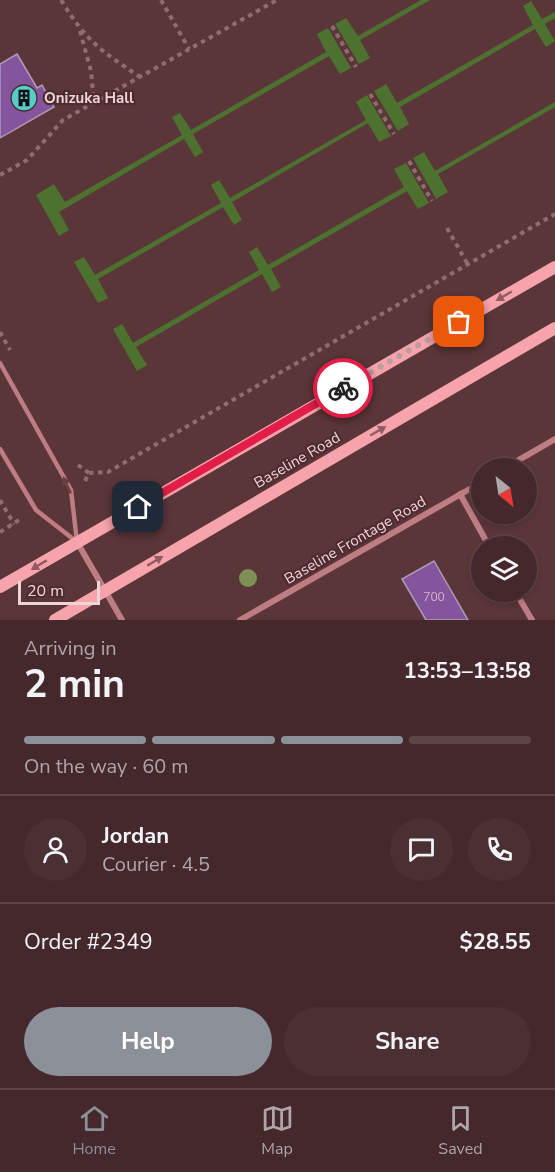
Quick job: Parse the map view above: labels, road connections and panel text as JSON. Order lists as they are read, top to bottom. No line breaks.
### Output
{"streets":{"main road":["Baseline Road"],"street":["Baseline Frontage Road"]},"places":{"building":["Onizuka Hall"]},"house_numbers":["700"],"scale_bar":"20 m","north":"bottom right","page":{"scale":"20 m","heading":["2 min","Arriving in","13:53–13:58"],"panel":["Jordan","Courier · 4.5","Order #2349","$28.55"],"bar":"On the way · 60 m","buttons":["Help","Share"],"tabs":["Home","Map","Saved"]}}
